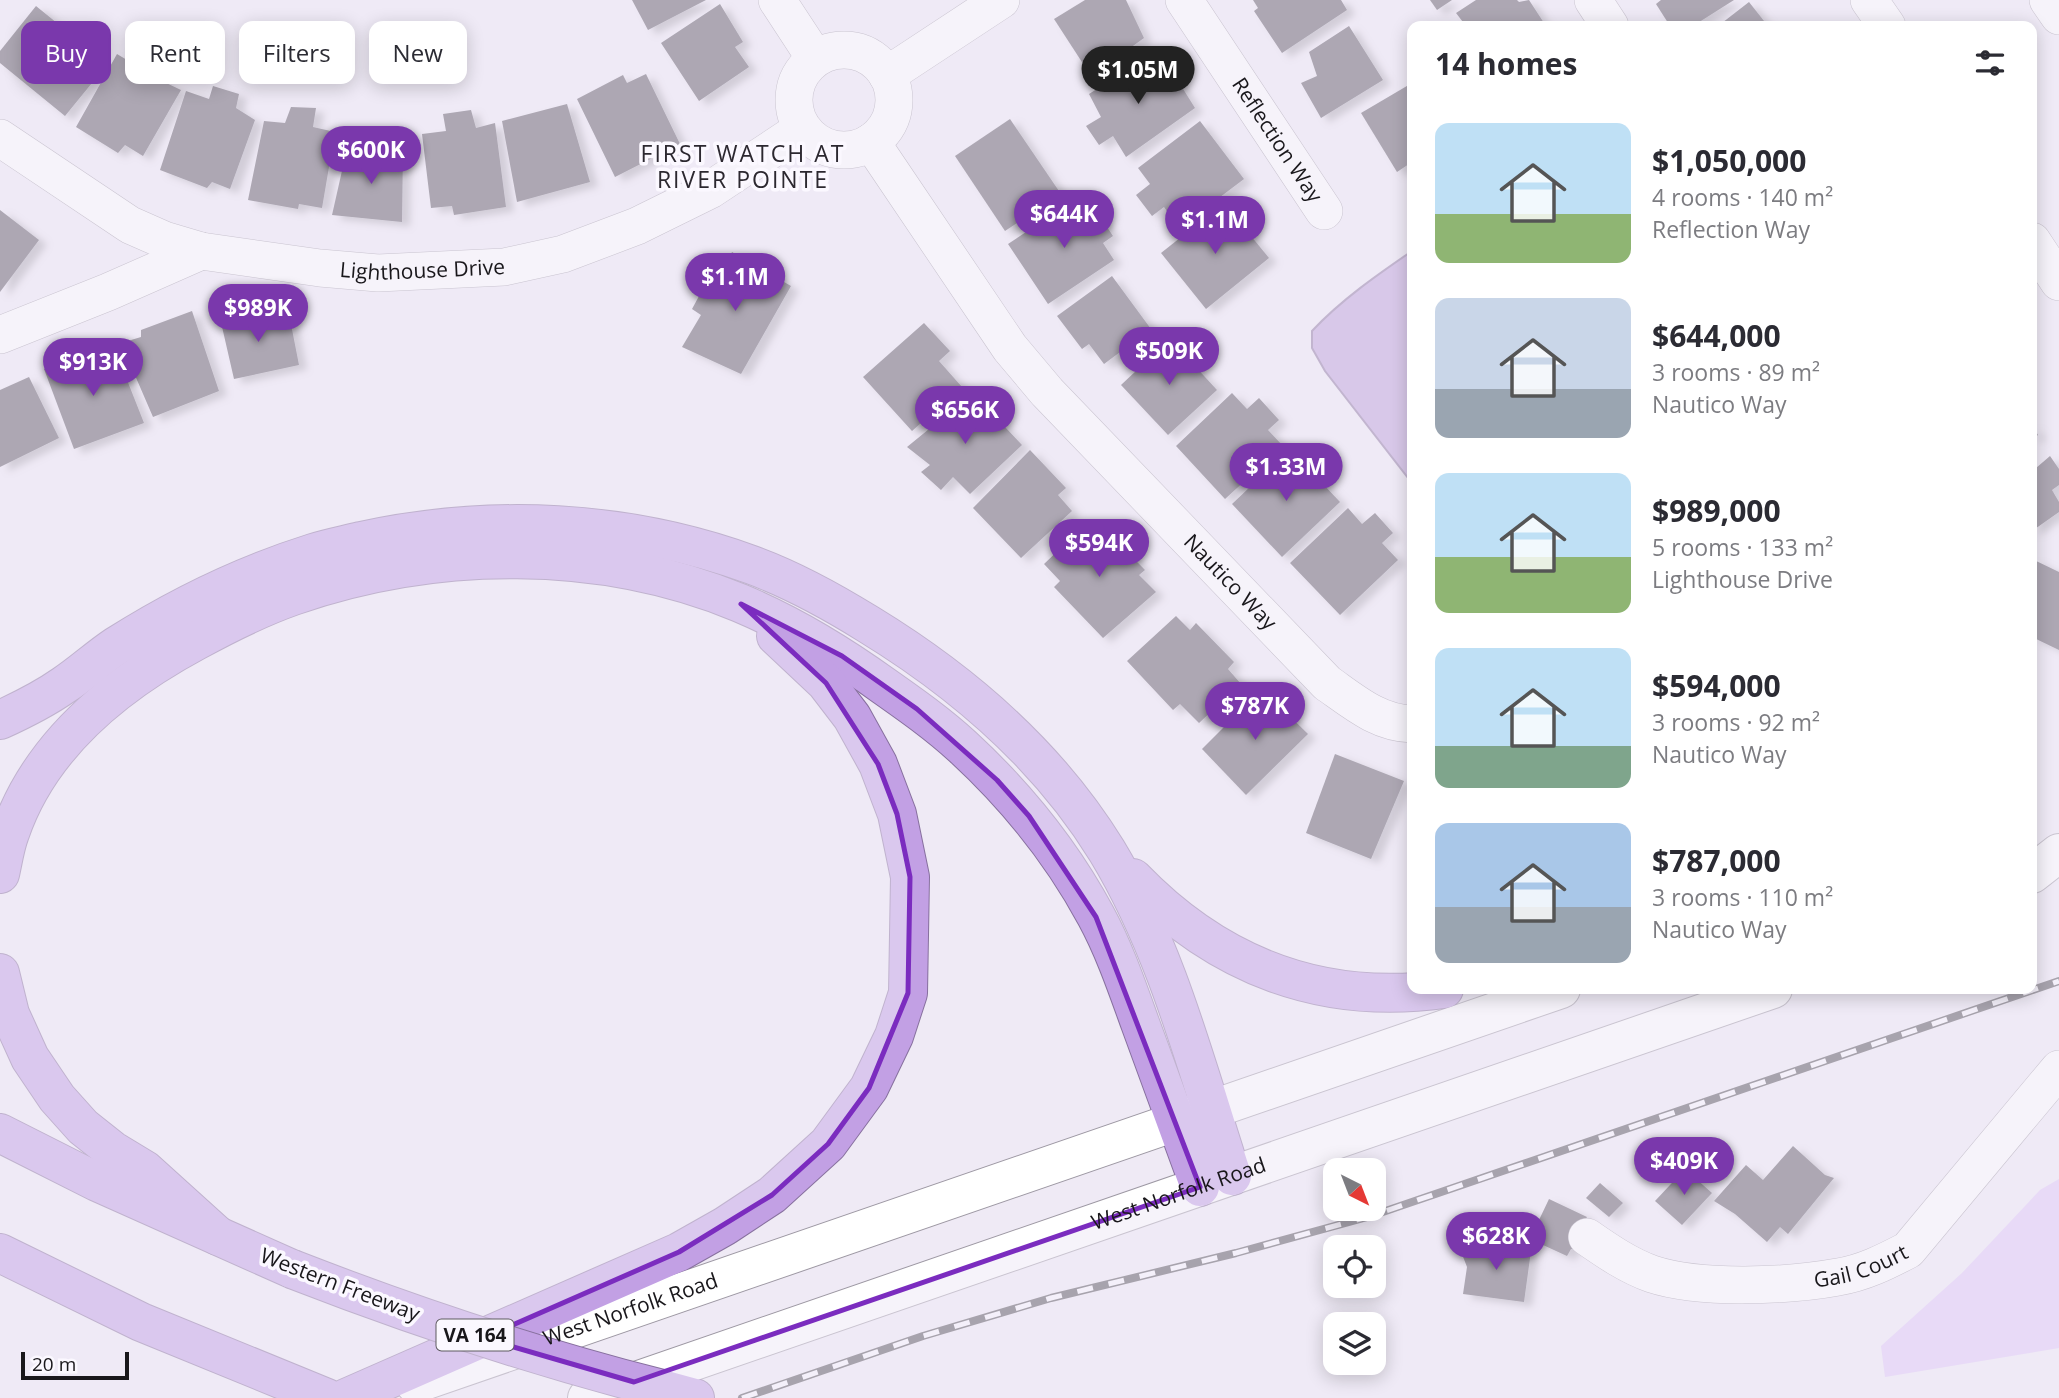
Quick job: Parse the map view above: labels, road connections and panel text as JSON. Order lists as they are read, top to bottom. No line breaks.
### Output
{"streets":{"highway":["Western Freeway","VA 164"],"street":["Reflection Way","Lighthouse Drive","Nautico Way","West Norfolk Road","Gail Court"]},"crossings":[["Lighthouse Drive","Nautico Way"]],"districts":["FIRST WATCH AT RIVER POINTE"],"scale_bar":"20 m","north":"bottom right","page":{"chip":["Buy","Rent","Filters","New"],"heading":"14 homes","price":["$1.05M","$600K","$644K","$1.1M","$1.1M","$989K","$509K","$913K","$656K","$1.33M","$594K","$787K","$409K","$628K"],"list":[{"name":"$1,050,000","note":"4 rooms · 140 m² · Reflection Way"},{"name":"$644,000","note":"3 rooms · 89 m² · Nautico Way"},{"name":"$989,000","note":"5 rooms · 133 m² · Lighthouse Drive"},{"name":"$594,000","note":"3 rooms · 92 m² · Nautico Way"},{"name":"$787,000","note":"3 rooms · 110 m² · Nautico Way"}],"scale":"20 m"}}
